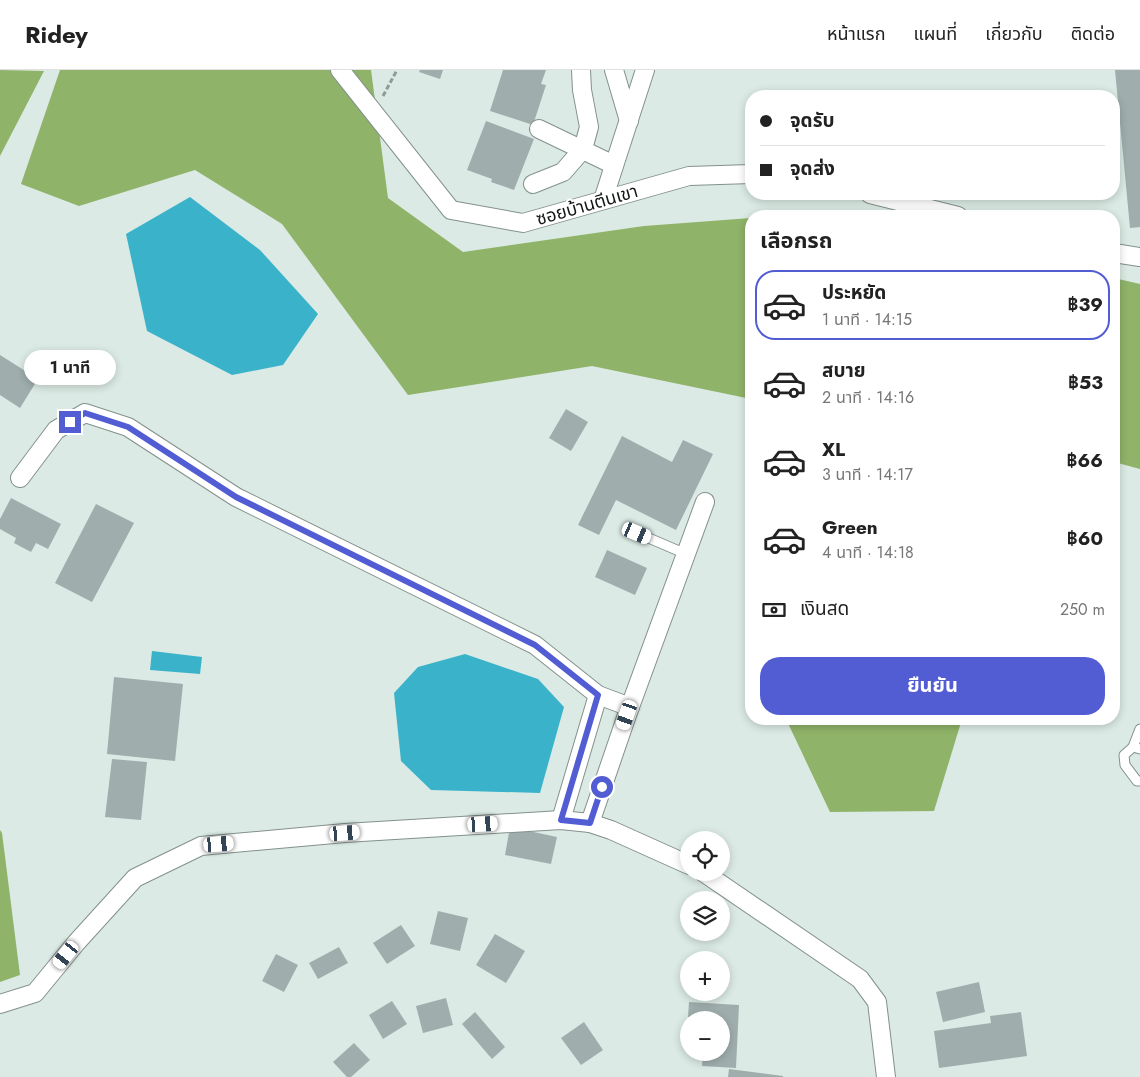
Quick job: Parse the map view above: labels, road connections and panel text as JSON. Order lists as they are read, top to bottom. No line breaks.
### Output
{"streets":{"street":["ซอยบ้านตีนเขา"]},"page":{"header":"Ridey","nav":["หน้าแรก","แผนที่","เกี่ยวกับ","ติดต่อ"],"banner":["จุดรับ","จุดส่ง"],"heading":"เลือกรถ","list":[{"name":"ประหยัด","note":"1 นาที · 14:15","value":"฿39"},{"name":"สบาย","note":"2 นาที · 14:16","value":"฿53"},{"name":"XL","note":"3 นาที · 14:17","value":"฿66"},{"name":"Green","note":"4 นาที · 14:18","value":"฿60"}],"bubble":"1 นาที","pay":["เงินสด","250 m"],"buttons":"ยืนยัน","map_buttons":["+","−"]}}
